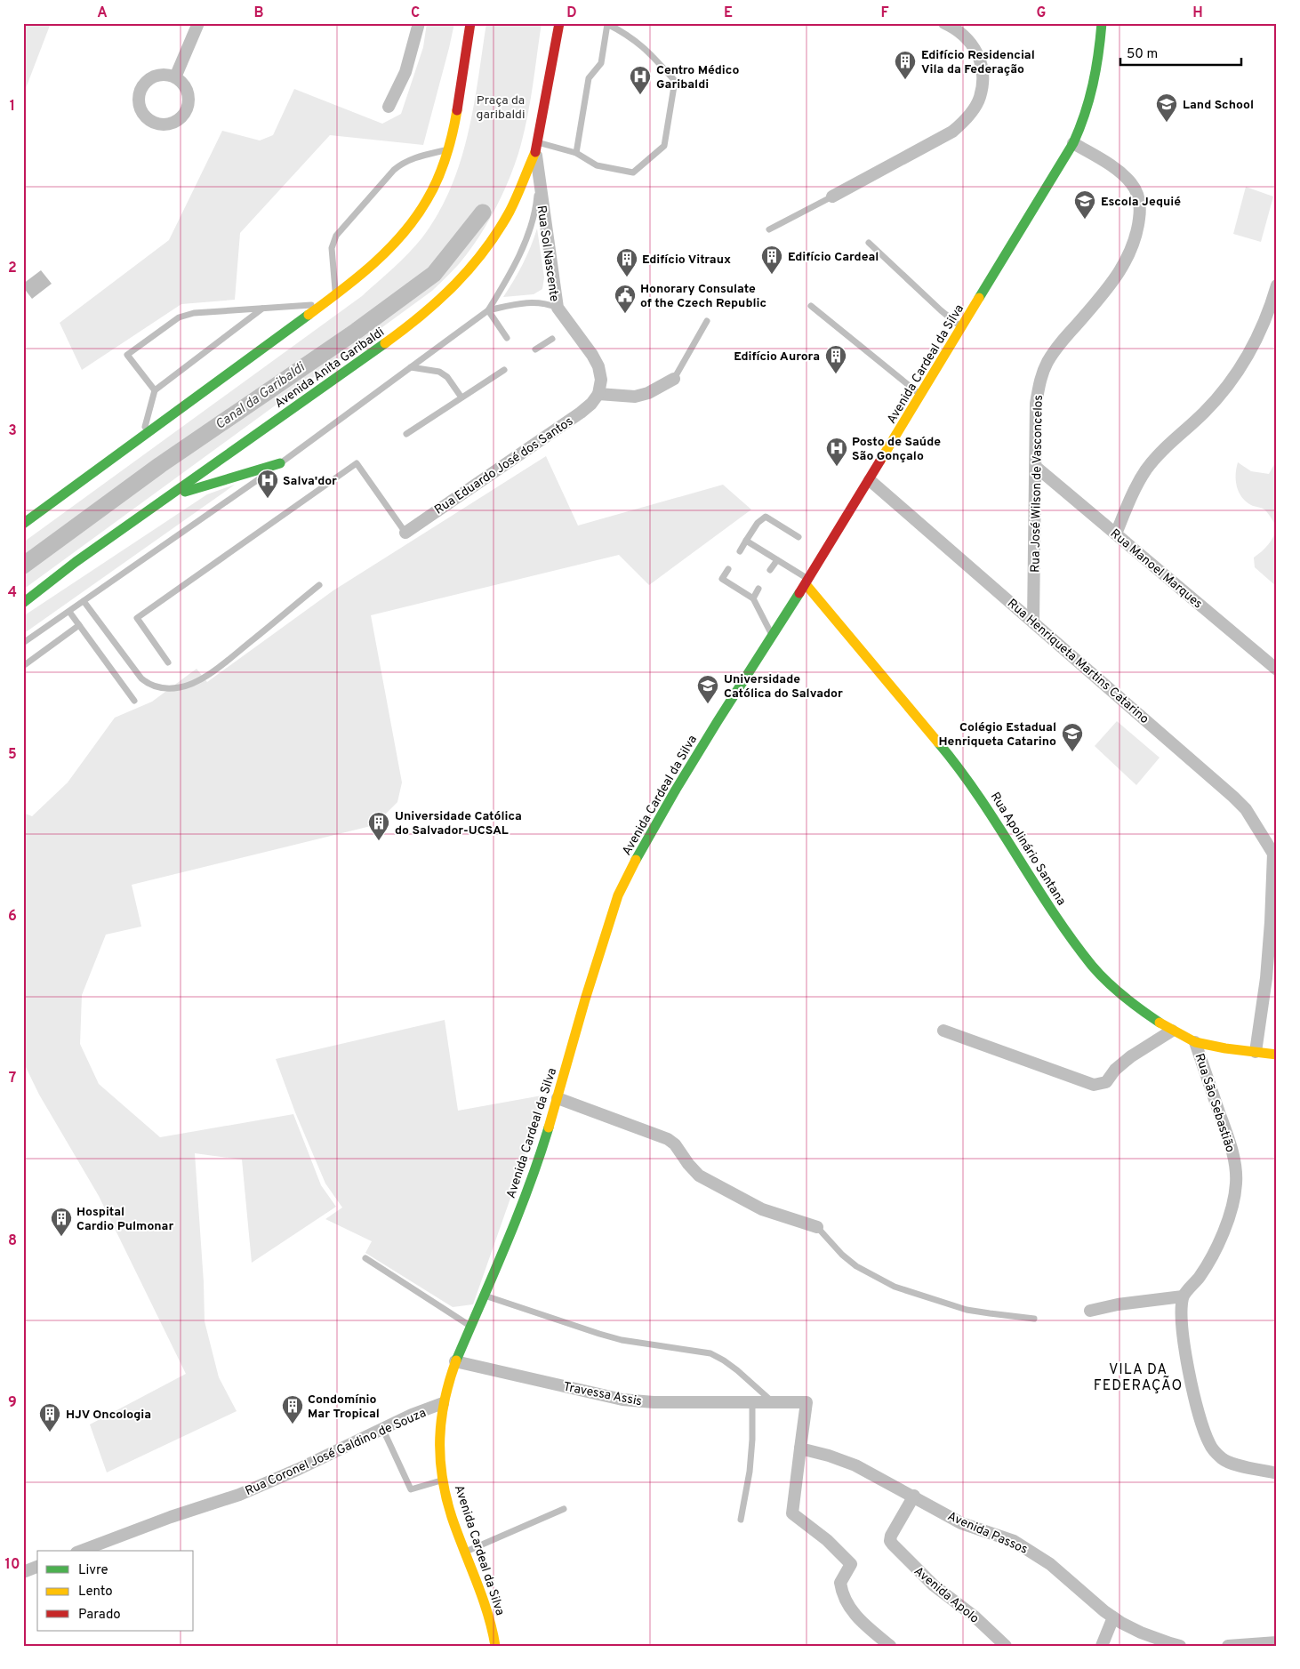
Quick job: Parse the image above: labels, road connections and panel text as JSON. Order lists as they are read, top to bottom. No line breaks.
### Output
{"streets":{"main road":["Avenida Cardeal da Silva","Avenida Anita Garibaldi","Rua Apolinário Santana"],"street":["Rua Sol Nascente","Rua Eduardo José dos Santos","Rua José Wilson de Vasconcelos","Rua Manoel Marques","Rua Henriqueta Martins Catarino","Rua São Sebastião","Travessa Assis","Rua Coronel José Galdino de Souza","Avenida Passos","Avenida Apolo"]},"crossings":[["Rua Sol Nascente","Avenida Anita Garibaldi"],["Rua Sol Nascente","Rua Eduardo José dos Santos"],["Avenida Cardeal da Silva","Rua José Wilson de Vasconcelos"],["Avenida Cardeal da Silva","Rua Henriqueta Martins Catarino"],["Avenida Cardeal da Silva","Rua Apolinário Santana"],["Avenida Cardeal da Silva","Travessa Assis"],["Avenida Cardeal da Silva","Rua Coronel José Galdino de Souza"],["Rua José Wilson de Vasconcelos","Rua Manoel Marques"],["Rua José Wilson de Vasconcelos","Rua Henriqueta Martins Catarino"],["Rua Apolinário Santana","Rua São Sebastião"],["Travessa Assis","Avenida Passos"],["Avenida Passos","Avenida Apolo"]],"districts":["VILA DA FEDERAÇÃO"],"water":["Canal da Garibaldi"],"parks":["Praça da garibaldi"],"places":{"building":["Edifício Residencial Vila da Federação","Edifício Cardeal","Edifício Vitraux","Edifício Aurora","Universidade Católica do Salvador-UCSAL","Hospital Cardio Pulmonar","Condomínio Mar Tropical","HJV Oncologia"],"hospital":["Centro Médico Garibaldi","Posto de Saúde São Gonçalo","Salva'dor"],"school or university":["Land School","Escola Jequié","Universidade Católica do Salvador","Colégio Estadual Henriqueta Catarino"],"public building":["Honorary Consulate of the Czech Republic"]},"legend":["Livre","Lento","Parado"],"scale_bar":"50 m","grid":{"columns":["A","B","C","D","E","F","G","H"],"rows":["1","2","3","4","5","6","7","8","9","10"]}}
